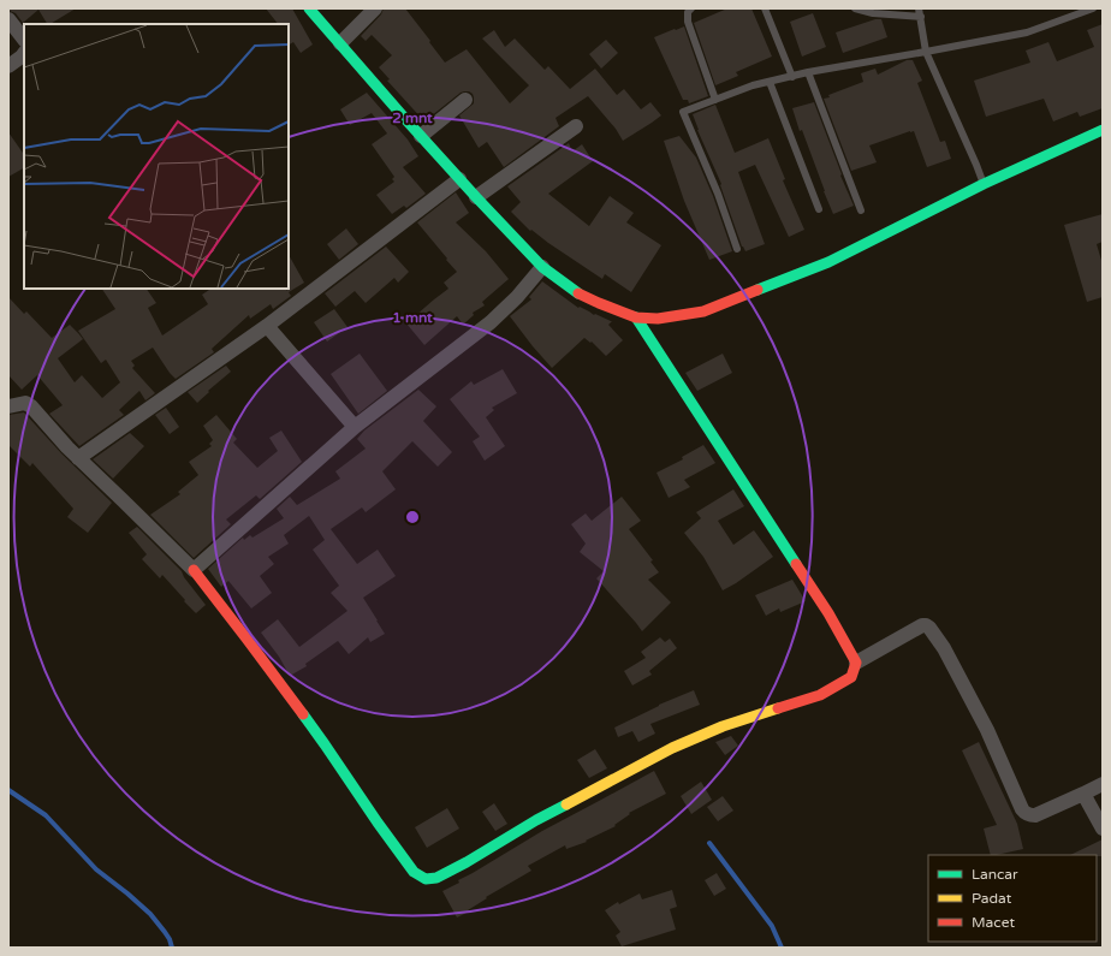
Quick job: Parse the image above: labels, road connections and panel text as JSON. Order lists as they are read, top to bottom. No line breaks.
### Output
{"legend":["Lancar","Padat","Macet"],"rings":["2 mnt","1 mnt"]}
